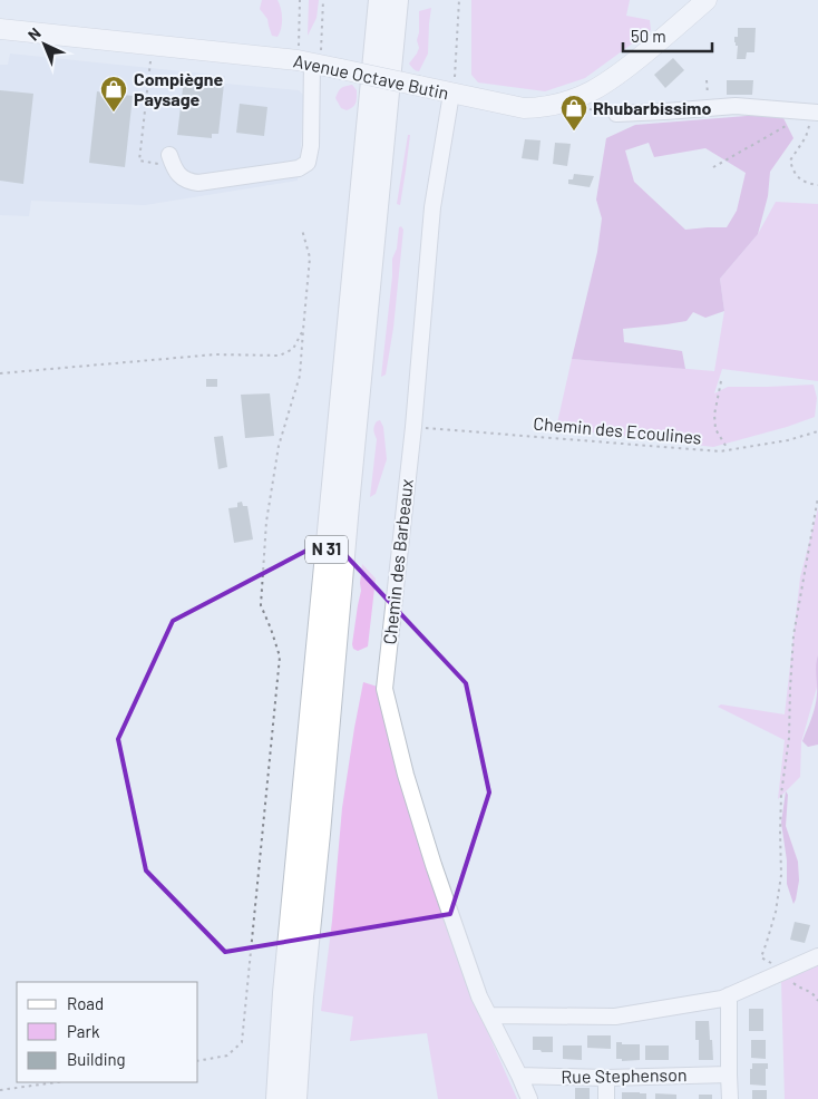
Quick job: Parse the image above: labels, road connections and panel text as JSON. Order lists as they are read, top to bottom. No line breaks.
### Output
{"streets":{"highway":["N 31"],"main road":["Avenue Octave Butin"],"street":["Chemin des Barbeaux","Rue Stephenson"],"path":["Chemin des Ecoulines"]},"crossings":[["Avenue Octave Butin","Chemin des Barbeaux"],["Chemin des Ecoulines","Chemin des Barbeaux"],["Chemin des Barbeaux","Rue Stephenson"]],"places":{"shop":["Compiègne Paysage","Rhubarbissimo"]},"legend":["Road","Park","Building"],"scale_bar":"50 m","north":"top left"}
